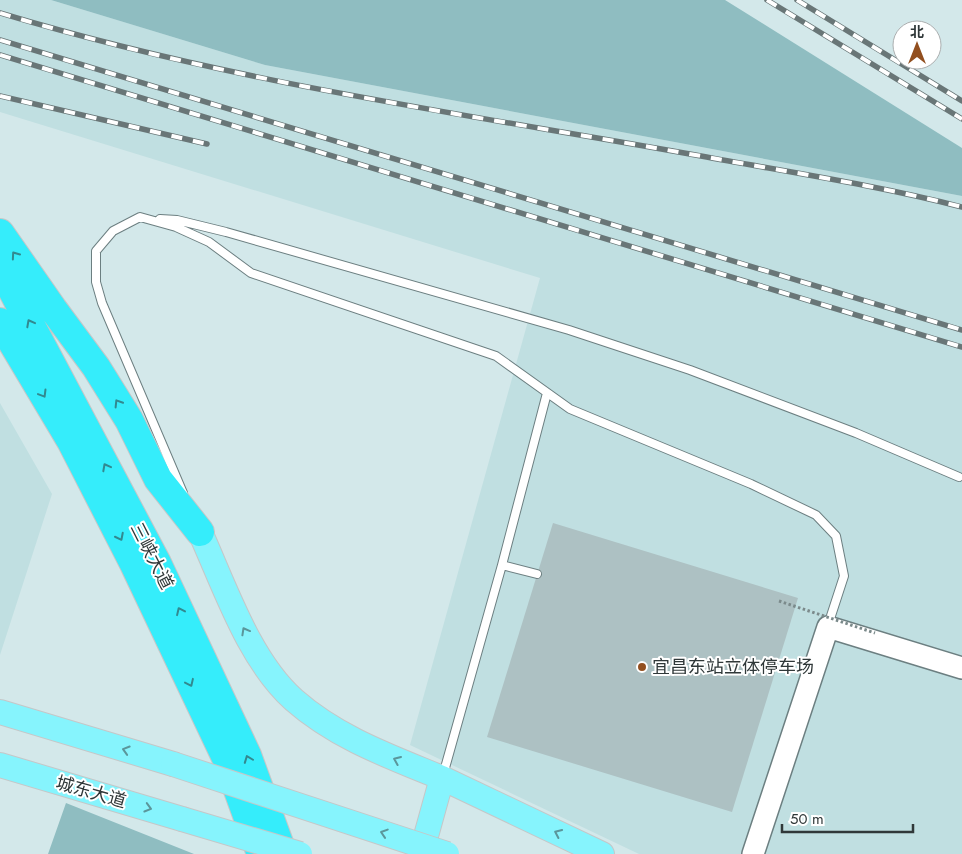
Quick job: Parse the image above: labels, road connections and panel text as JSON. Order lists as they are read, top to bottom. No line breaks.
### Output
{"streets":{"highway":["三峡大道"],"main road":["城东大道"]},"places":["宜昌东站立体停车场"],"scale_bar":"50 m","north":"top"}
